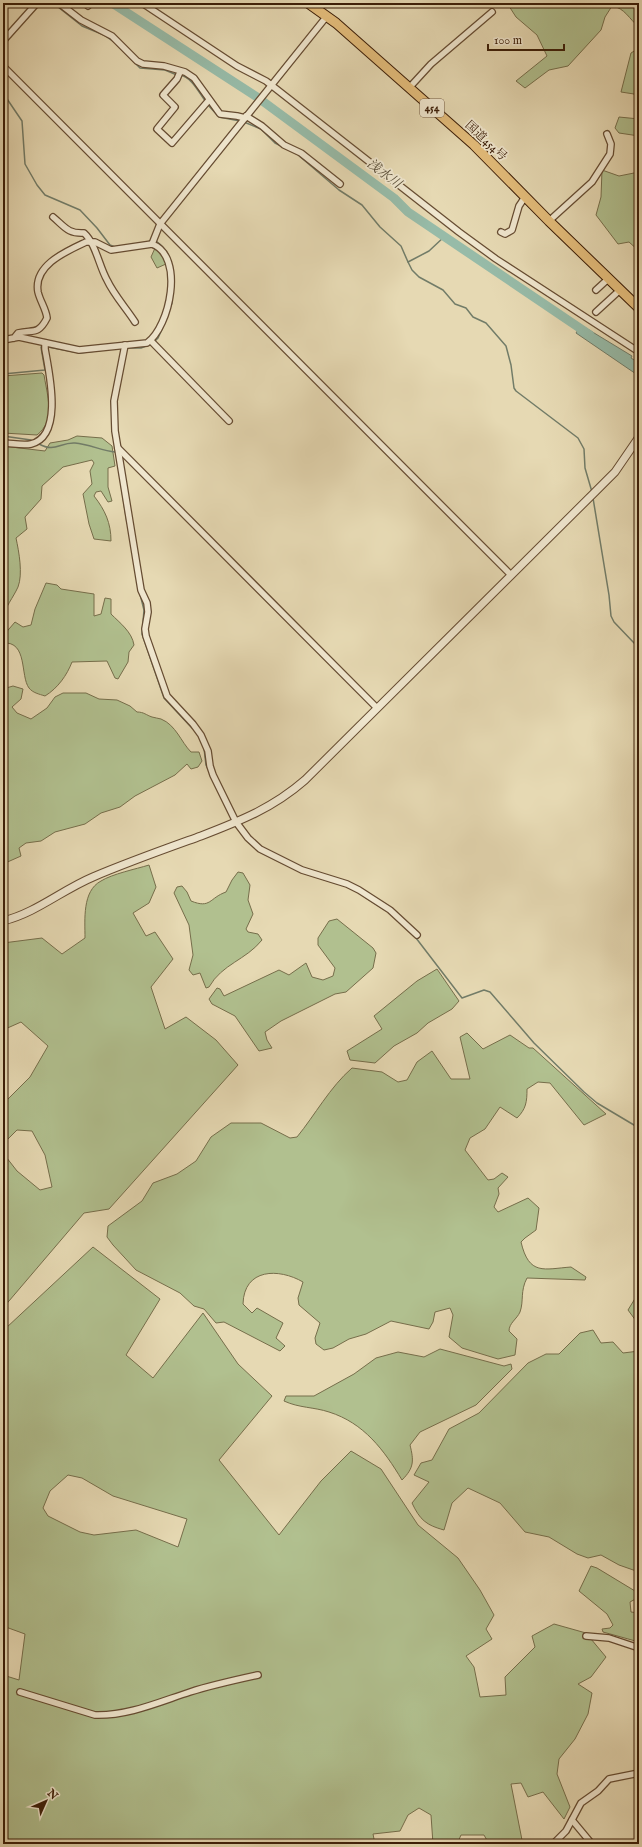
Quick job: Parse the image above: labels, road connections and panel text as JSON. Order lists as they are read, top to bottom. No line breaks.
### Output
{"streets":{"highway":["454","国道454号"]},"water":["浅水川"],"scale_bar":"100 m","north":"top right"}
